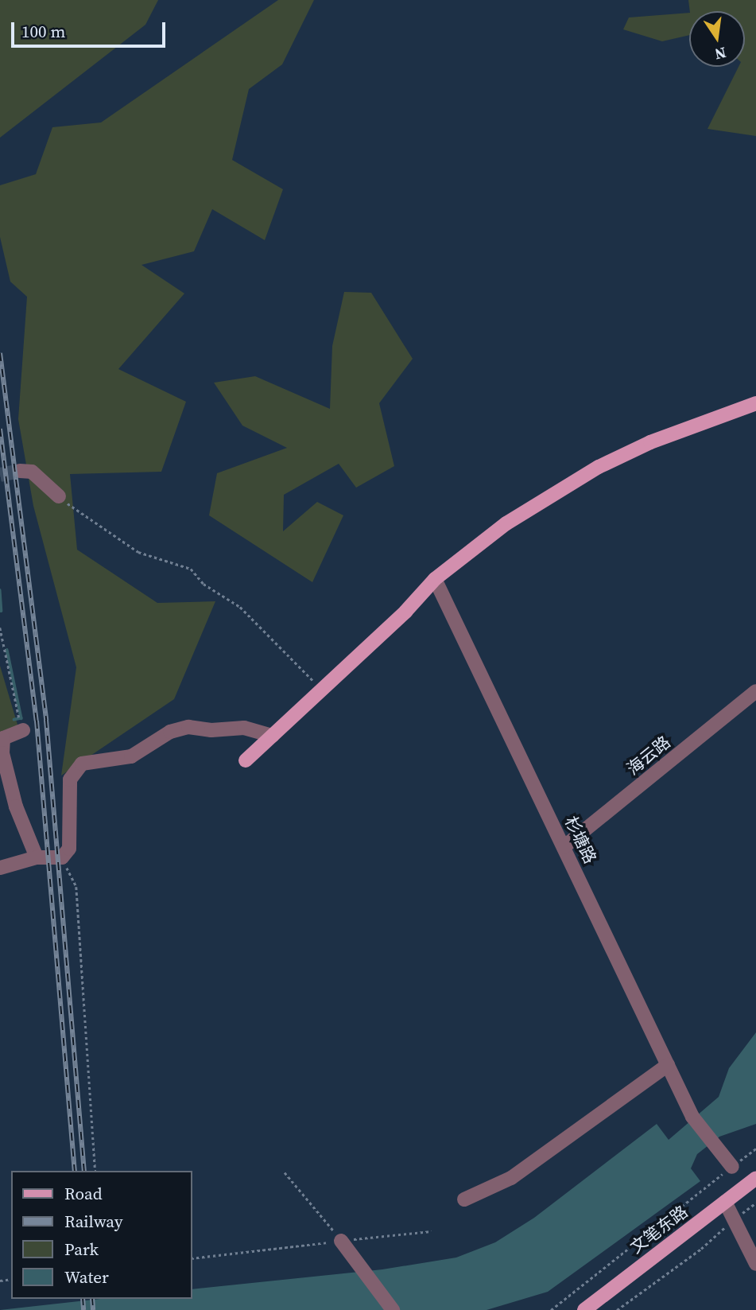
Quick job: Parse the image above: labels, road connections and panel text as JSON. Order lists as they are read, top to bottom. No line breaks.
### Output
{"streets":{"main road":["文笔东路"],"street":["海云路","杉塘路"]},"crossings":[["海云路","杉塘路"]],"legend":["Road","Railway","Park","Water"],"scale_bar":"100 m","north":"bottom"}
